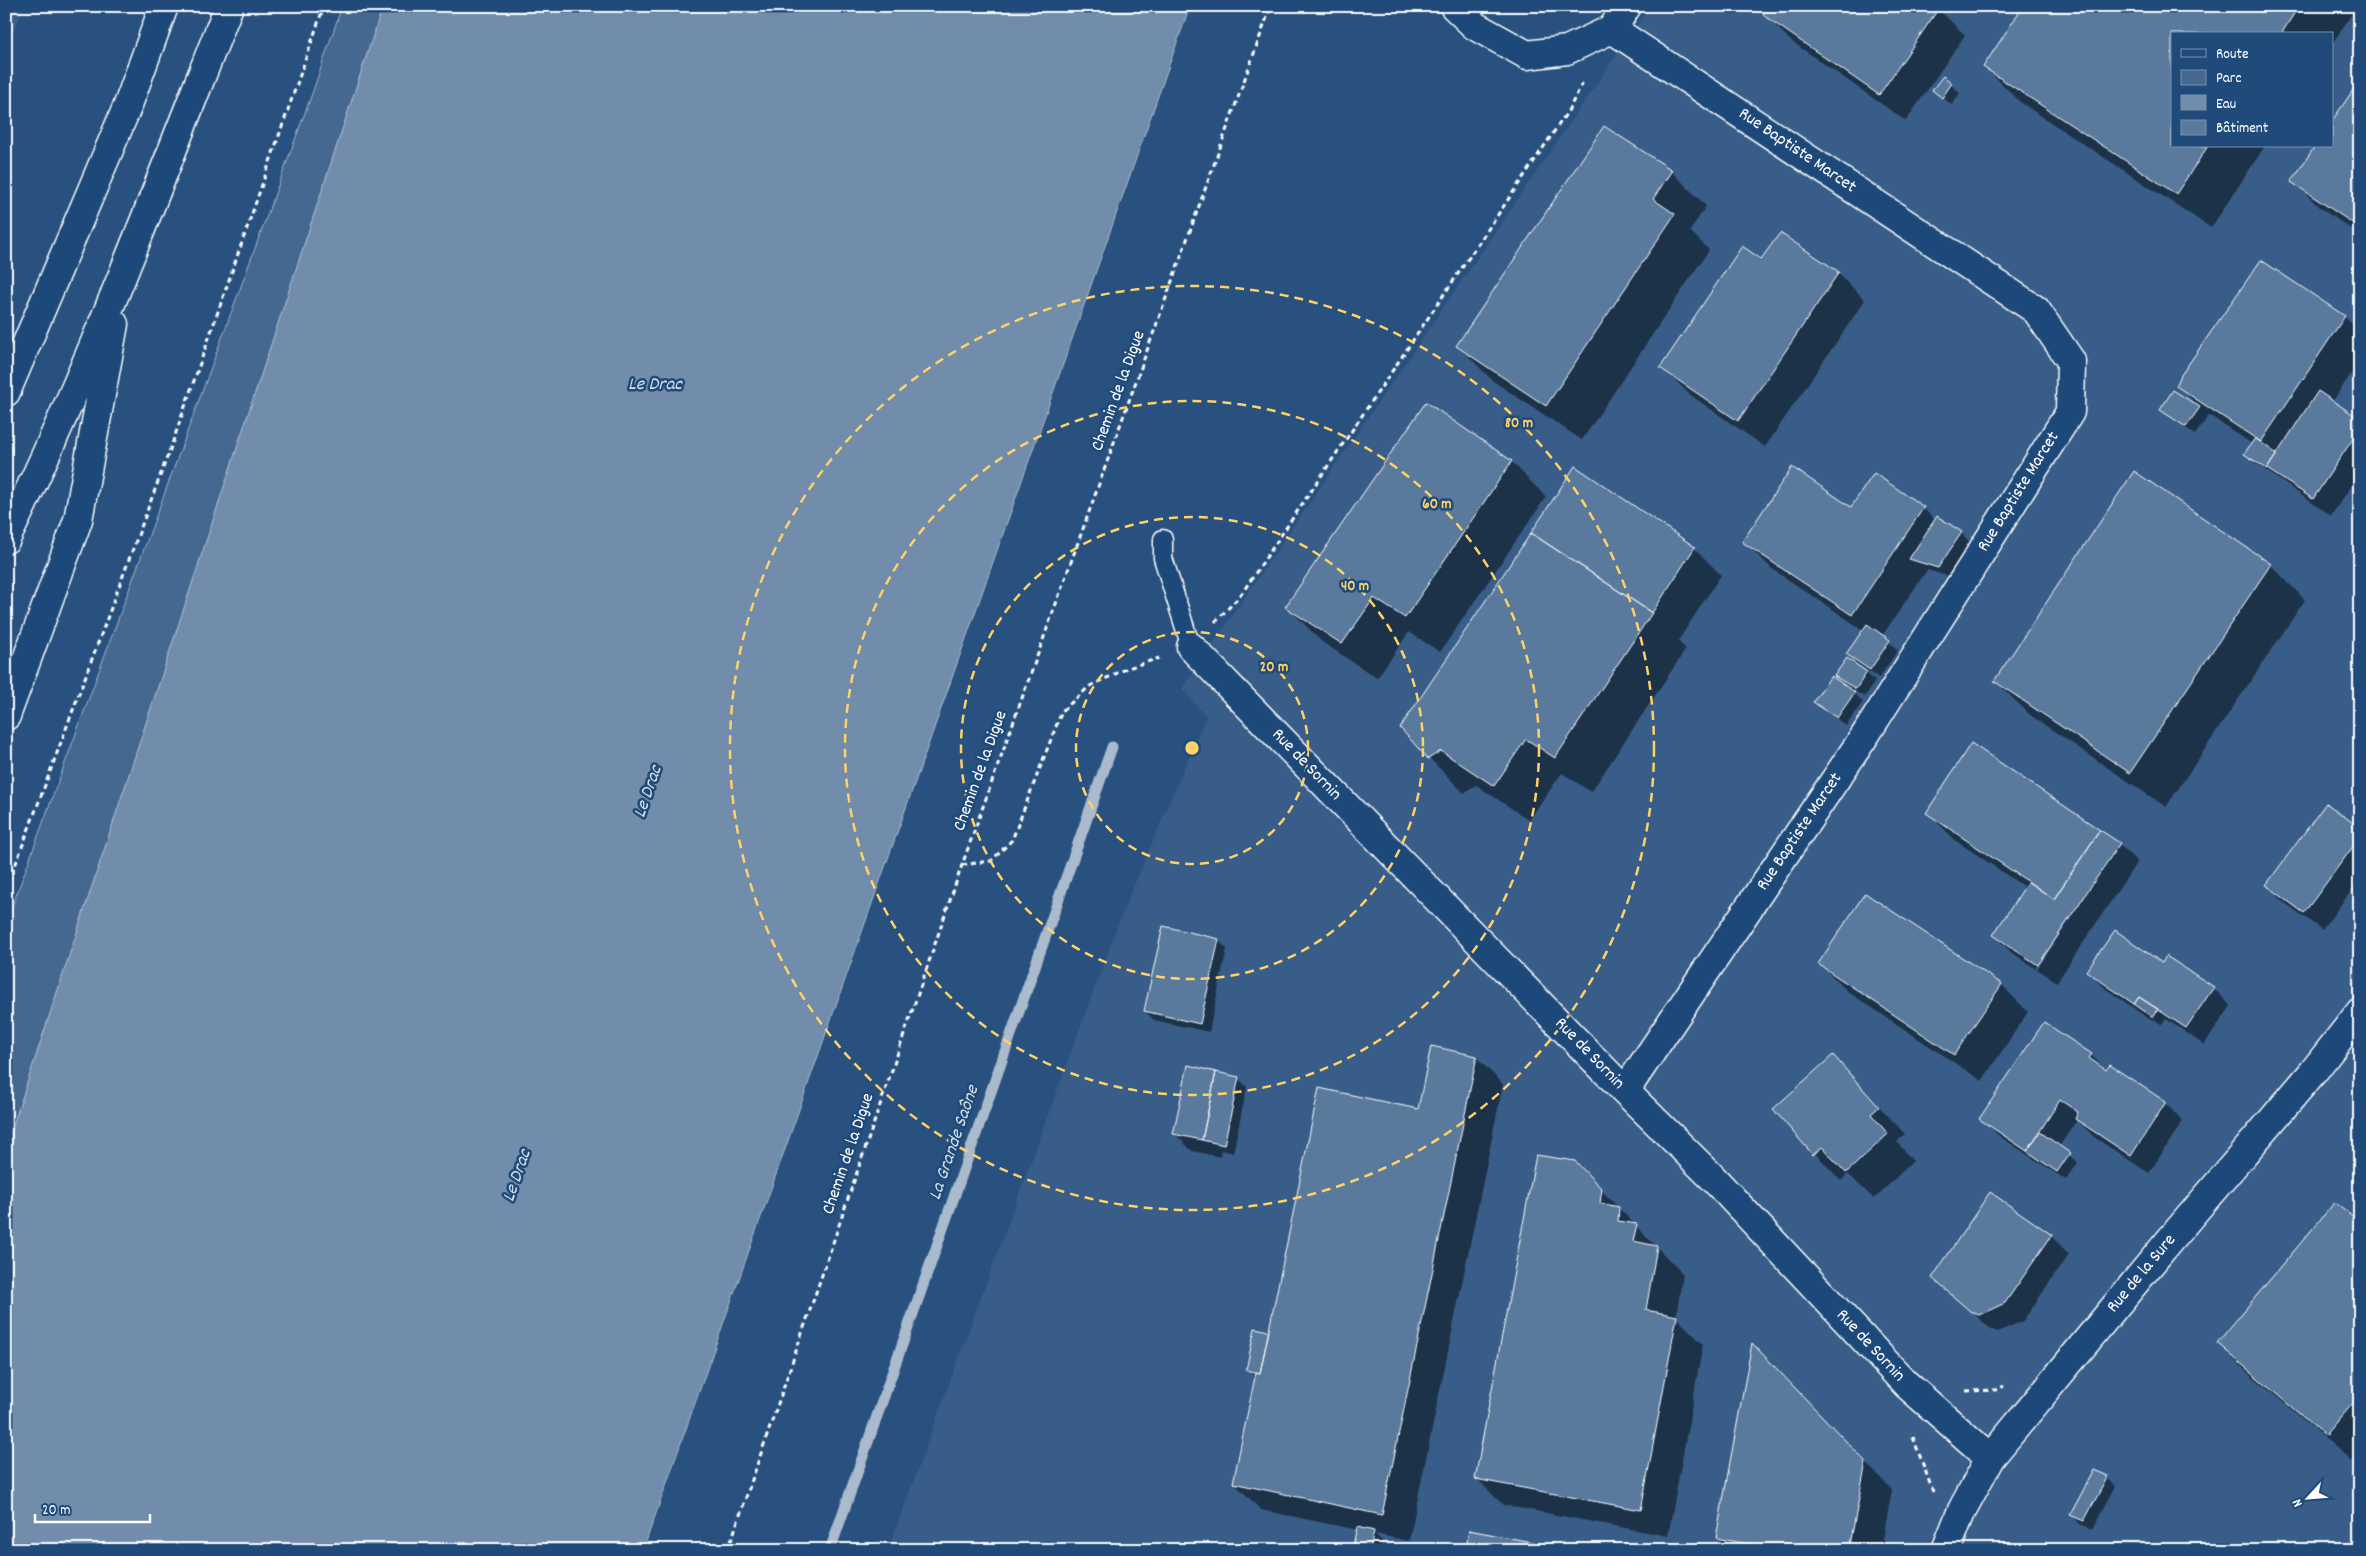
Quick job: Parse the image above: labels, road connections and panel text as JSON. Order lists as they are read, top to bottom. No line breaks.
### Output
{"streets":{"main road":["Rue Baptiste Marcet","Rue de Sornin","Rue de la Sure"],"path":["Chemin de la Digue"]},"crossings":[["Rue Baptiste Marcet","Rue de Sornin"],["Rue de Sornin","Rue de la Sure"]],"water":["Le Drac","La Grande Saône"],"legend":["Route","Parc","Eau","Bâtiment"],"scale_bar":"20 m","north":"bottom left","rings":["80 m","60 m","40 m","20 m"]}
